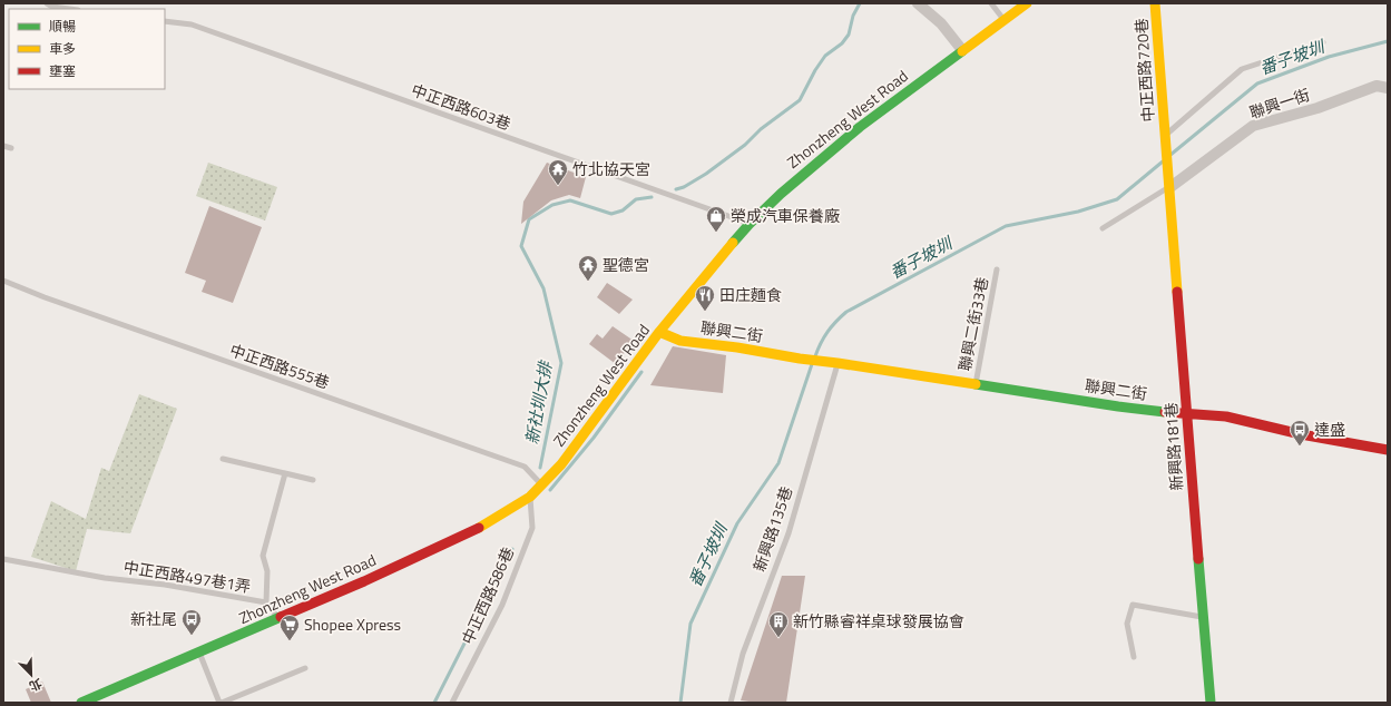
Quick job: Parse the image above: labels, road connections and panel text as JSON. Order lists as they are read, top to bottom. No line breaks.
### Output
{"streets":{"street":["中正西路720巷","聯興一街","Zhonzheng West Road","聯興二街","新興路181巷"],"lane":["中正西路603巷","聯興二街33巷","中正西路555巷","新興路135巷","中正西路497巷1弄","中正西路586巷"]},"crossings":[["中正西路720巷","聯興一街"],["中正西路720巷","新興路181巷"],["聯興一街","新興路181巷"],["中正西路603巷","Zhonzheng West Road"],["Zhonzheng West Road","聯興二街"],["Zhonzheng West Road","中正西路555巷"],["Zhonzheng West Road","中正西路586巷"],["聯興二街33巷","聯興二街"],["聯興二街","新興路181巷"],["聯興二街","新興路135巷"]],"water":["番子坡圳","新社圳大排"],"places":{"temple":["竹北協天宮","聖德宮"],"shop":["榮成汽車保養廠"],"restaurant":["田庄麵食"],"bus stop":["達盛","新社尾"],"building":["新竹縣睿祥桌球發展協會"],"supermarket":["Shopee Xpress"]},"legend":["順暢","車多","壅塞"],"north":"bottom right"}
